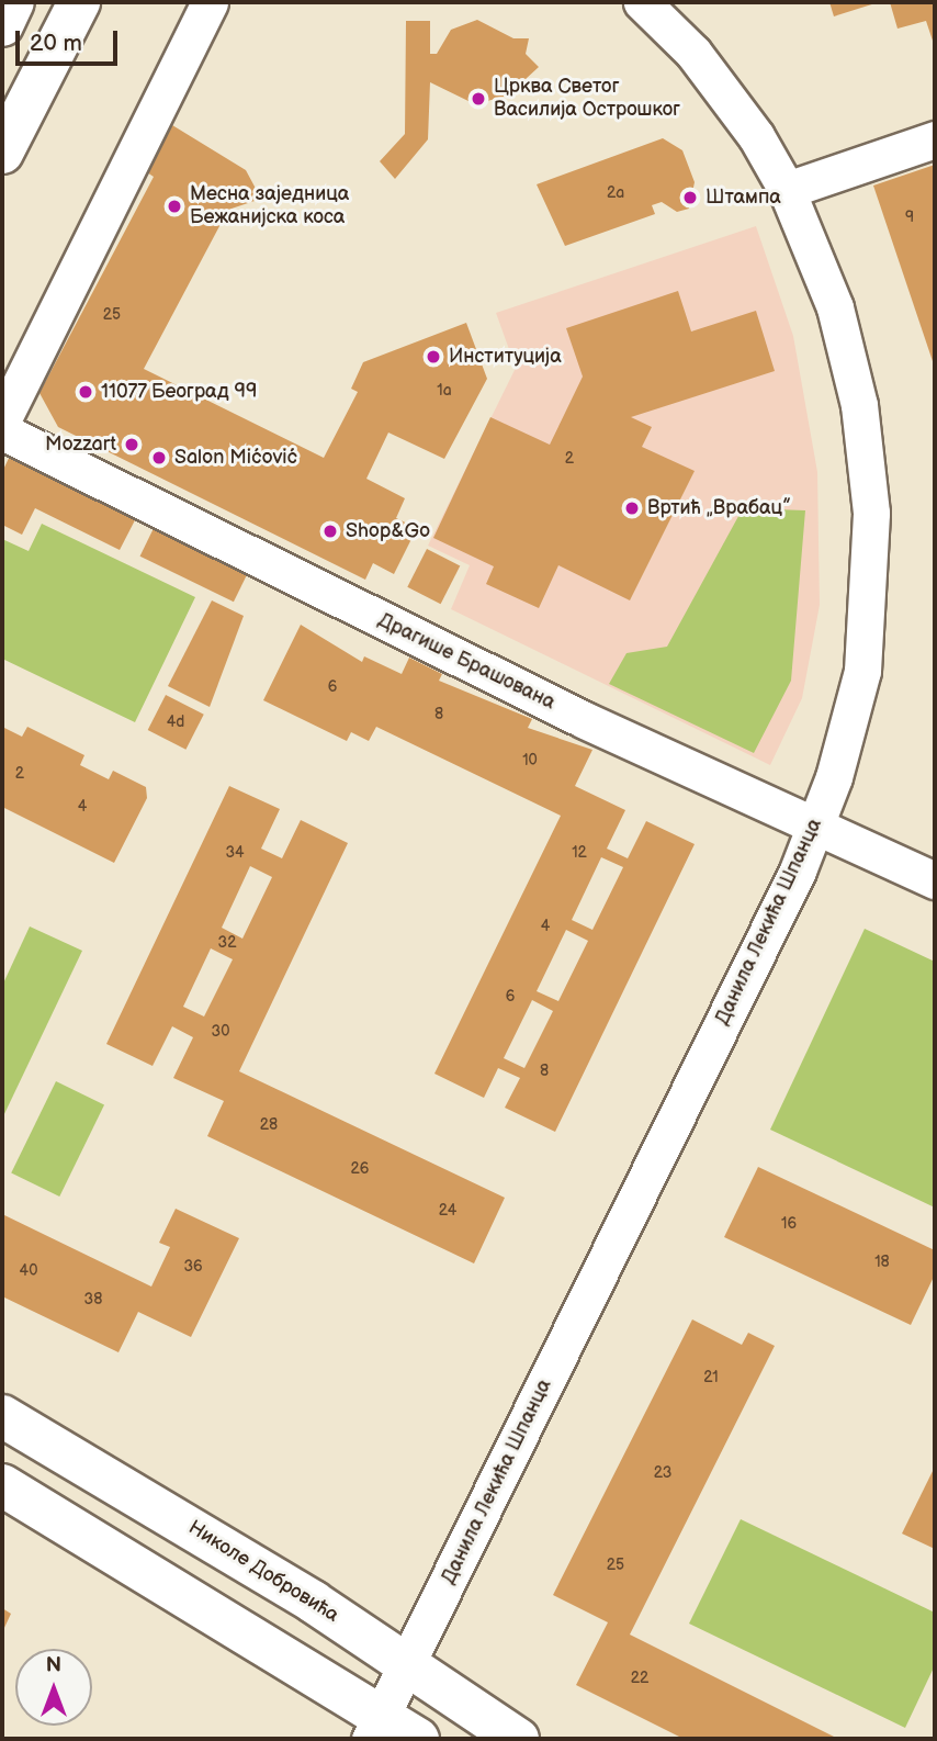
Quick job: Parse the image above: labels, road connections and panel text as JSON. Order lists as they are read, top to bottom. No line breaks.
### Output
{"streets":{"main road":["Николе Добровића"],"street":["Драгише Брашована","Данила Лекића Шпанца"]},"crossings":[["Драгише Брашована","Данила Лекића Шпанца"],["Данила Лекића Шпанца","Николе Добровића"]],"places":["Црква Светог Василија Острошког","Штампа","Месна заједница Бежанијска коса","Институција","11077 Београд 99","Mozzart","Salon Mićović","Вртић „Врабац”","Shop&Go"],"house_numbers":["2a","9","25","1a","2","6","8","4d","10","2","4","34","12","4","32","6","30","8","28","26","24","16","18","36","40","38","21","23","25","22"],"scale_bar":"20 m","north":"top"}
